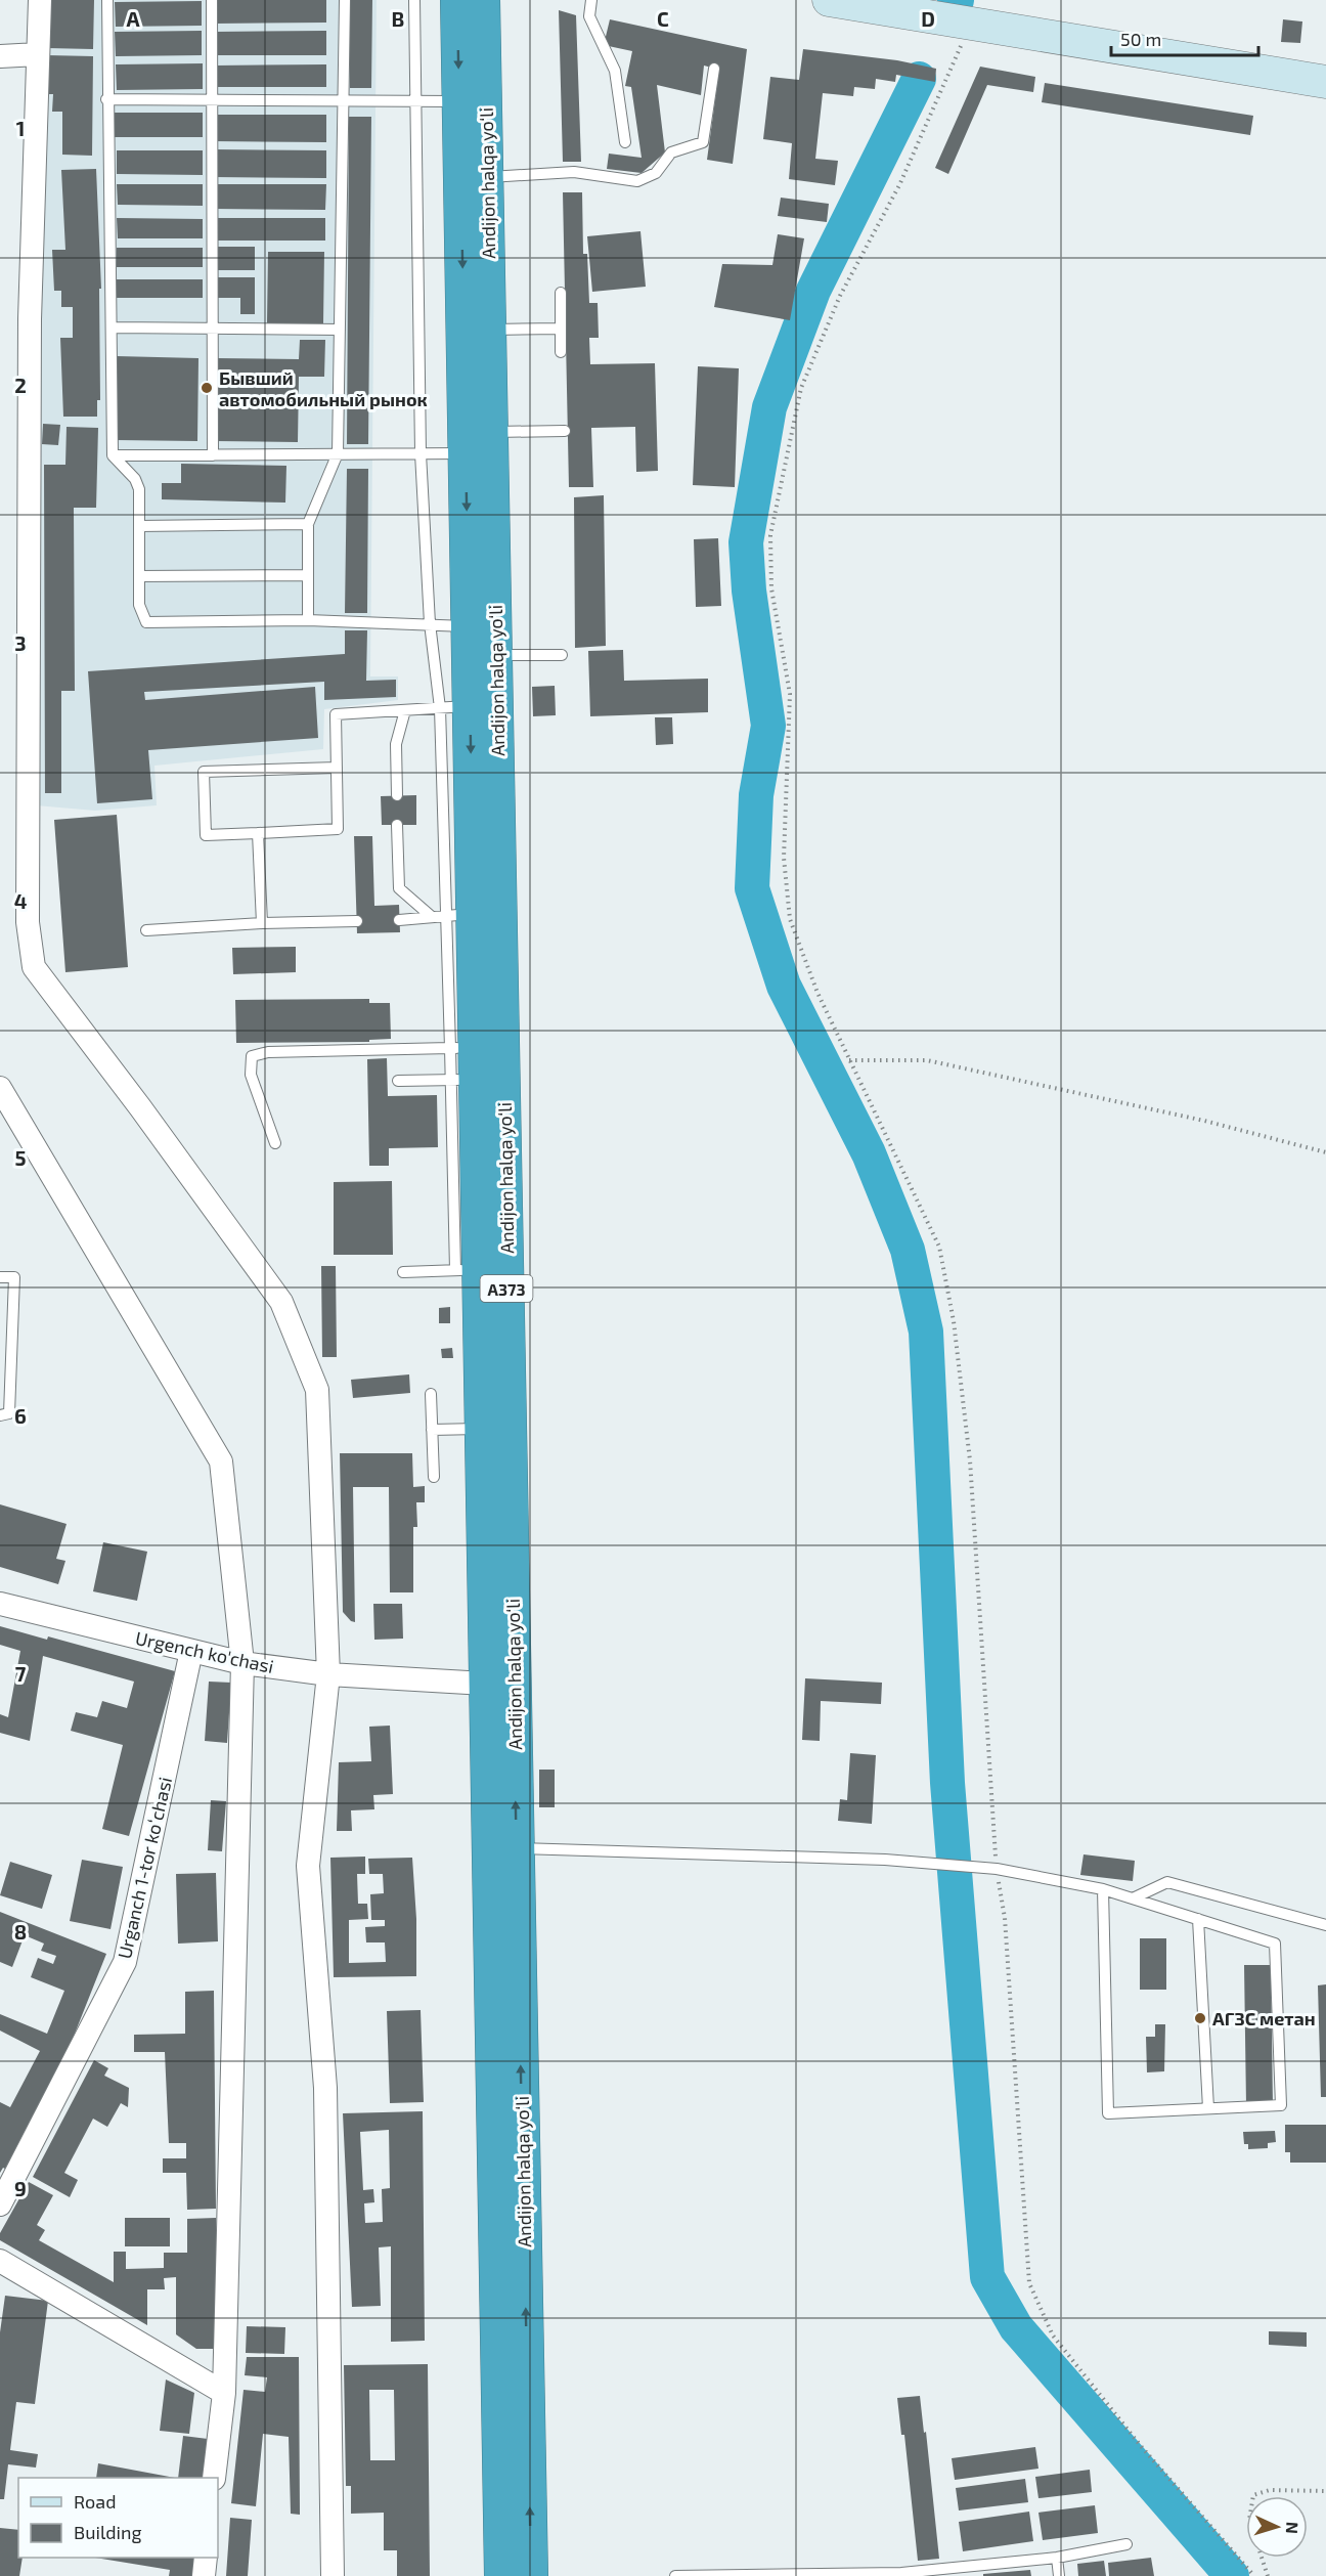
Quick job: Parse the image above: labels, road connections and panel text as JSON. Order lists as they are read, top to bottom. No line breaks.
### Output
{"streets":{"highway":["Andijon halqa yo‘li","A373"],"street":["Urgench ko'chasi","Urganch 1-tor koʻchasi"]},"crossings":[["Andijon halqa yo‘li","Urgench ko'chasi"],["Urgench ko'chasi","Urganch 1-tor koʻchasi"]],"places":["Бывший автомобильный рынок","АГЗС метан"],"legend":["Road","Building"],"scale_bar":"50 m","north":"right","grid":{"columns":["A","B","C","D"],"rows":["1","2","3","4","5","6","7","8","9"]}}
